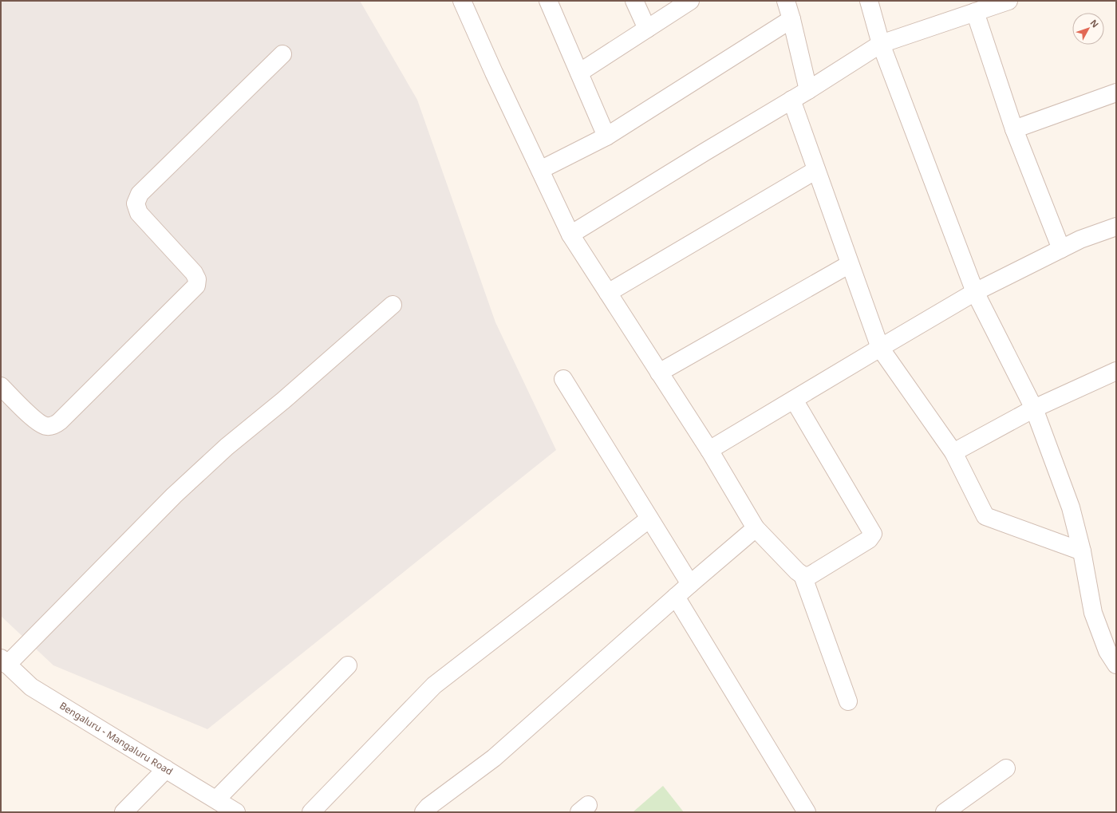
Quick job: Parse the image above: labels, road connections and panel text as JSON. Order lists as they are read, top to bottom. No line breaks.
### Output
{"streets":{"street":["Bengaluru - Mangaluru Road"]},"north":"top right"}
